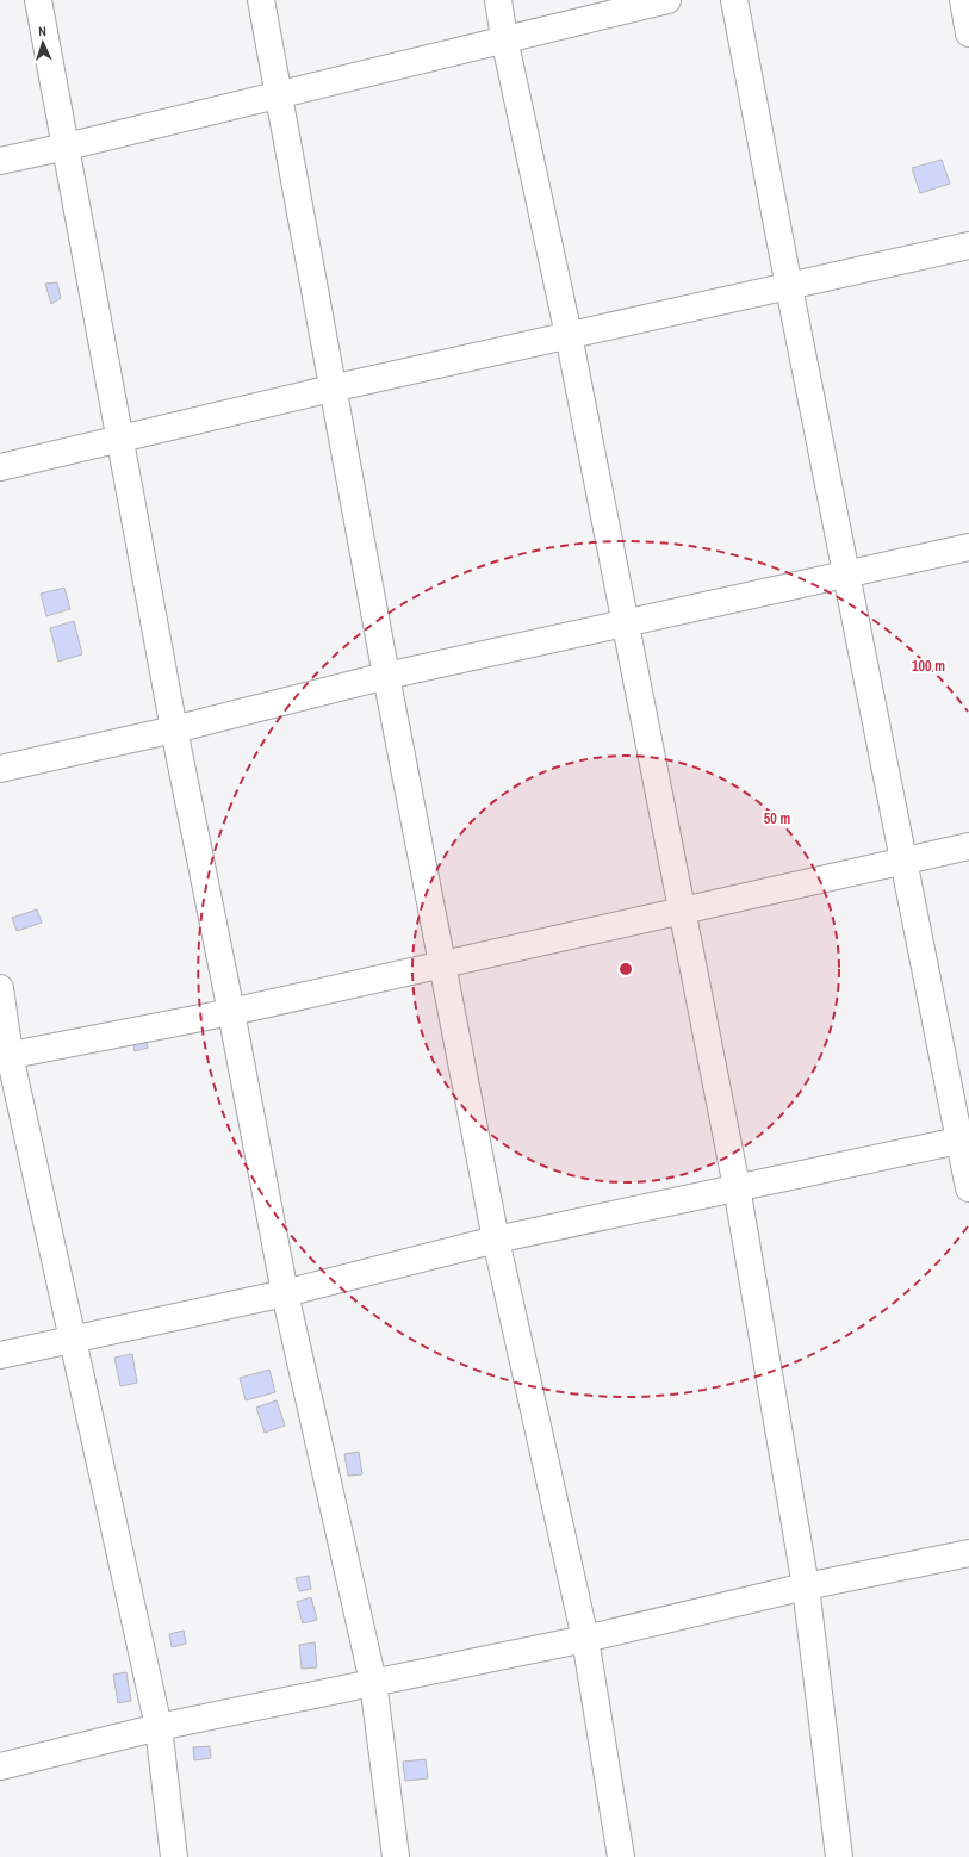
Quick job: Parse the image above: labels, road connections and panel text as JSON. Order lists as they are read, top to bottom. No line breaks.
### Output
{"north":"top","rings":["100 m","50 m"]}
